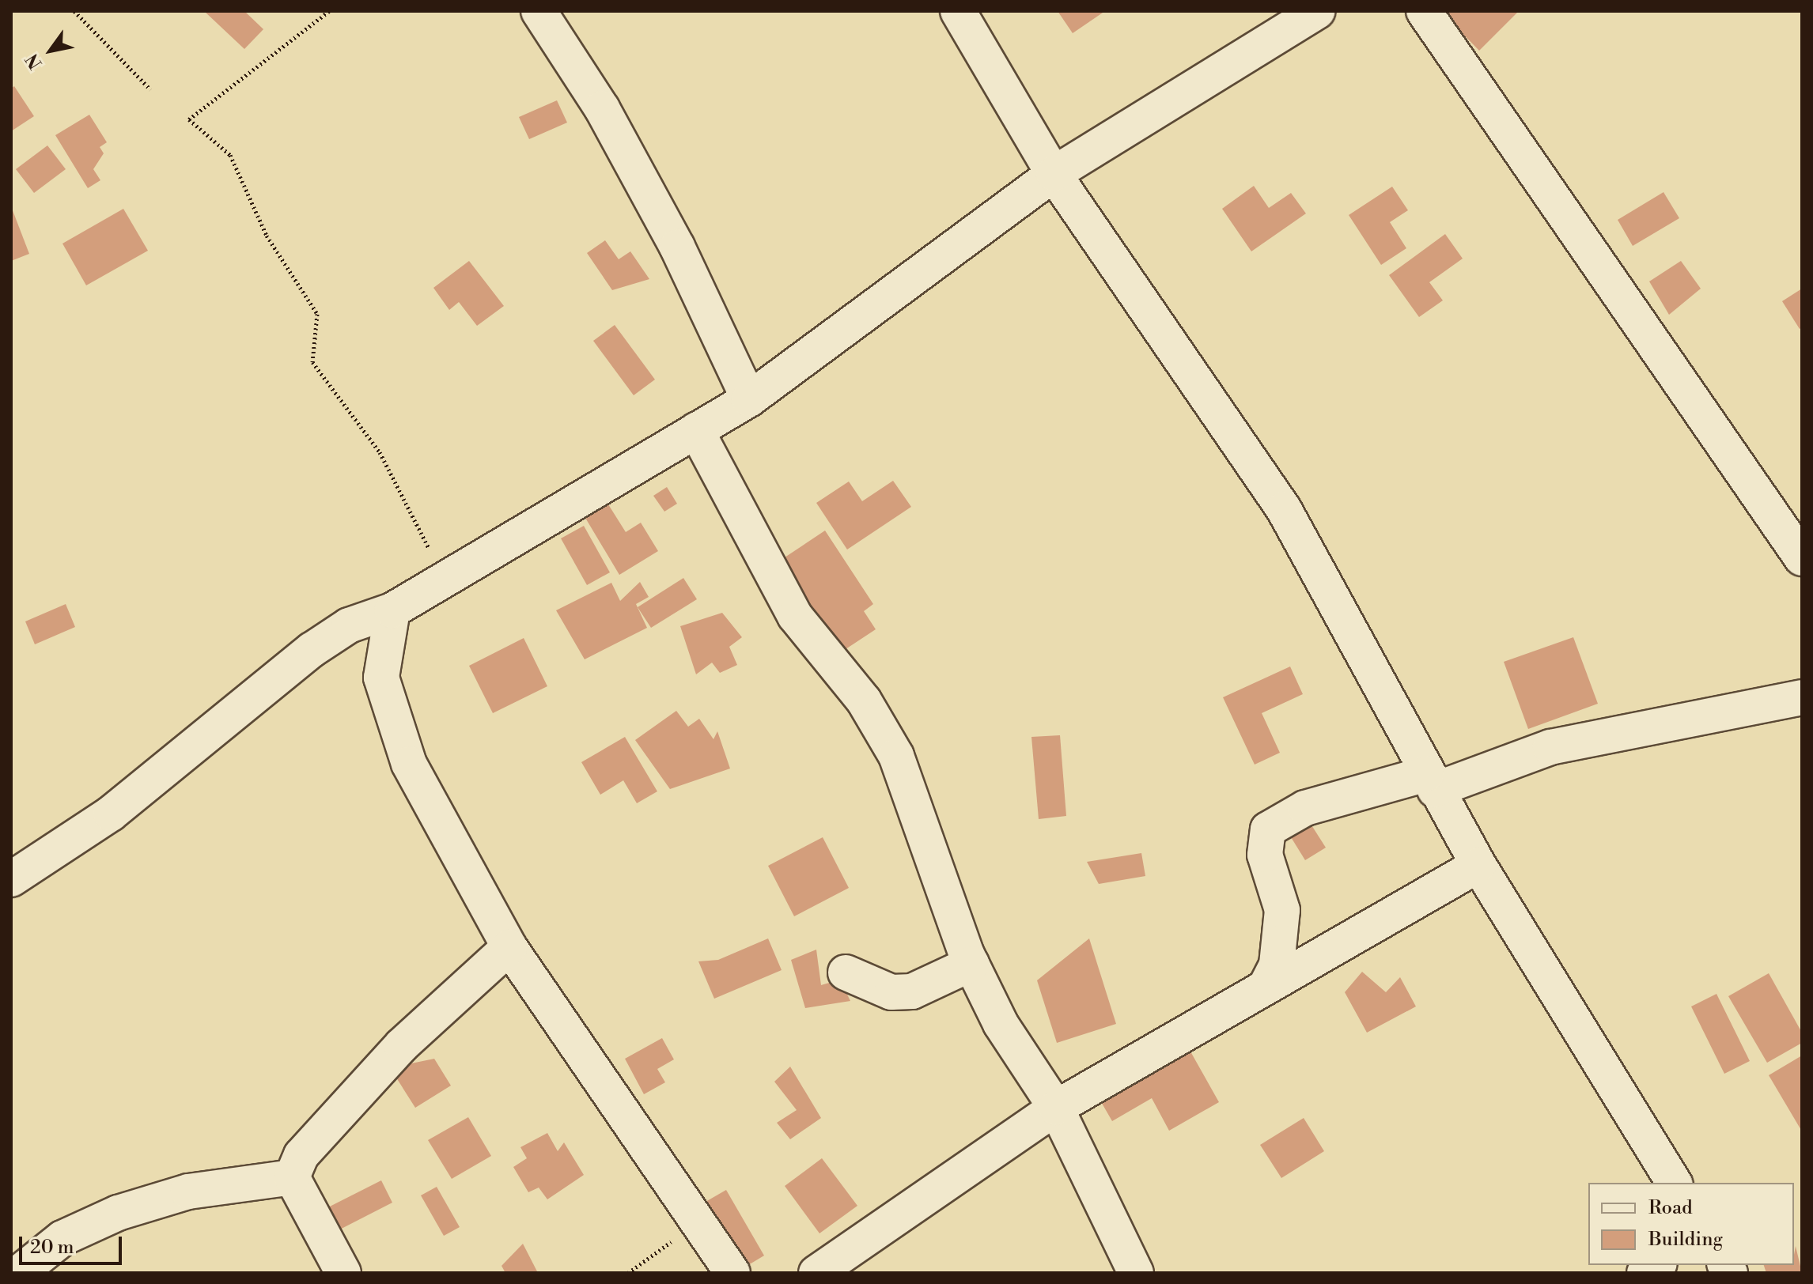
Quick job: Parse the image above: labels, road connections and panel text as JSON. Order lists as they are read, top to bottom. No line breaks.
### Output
{"legend":["Road","Building"],"scale_bar":"20 m","north":"bottom left"}
